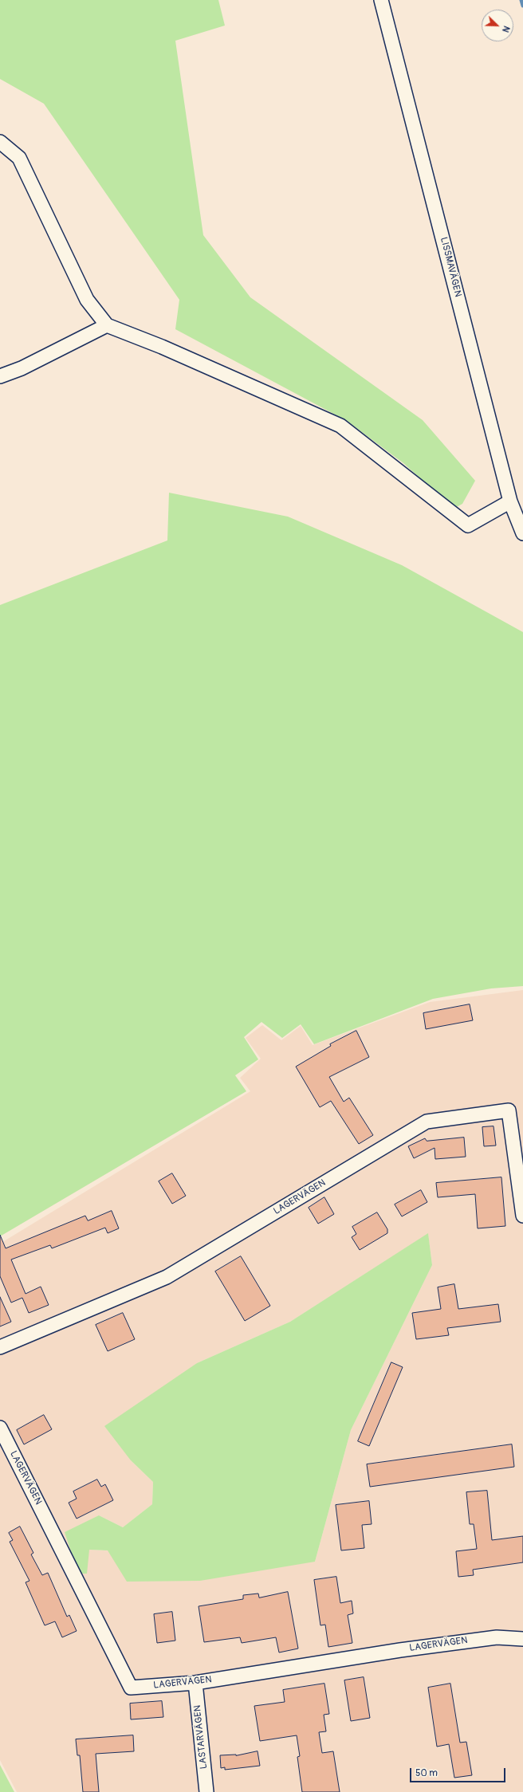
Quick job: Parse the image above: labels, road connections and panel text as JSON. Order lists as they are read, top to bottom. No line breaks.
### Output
{"streets":{"street":["LISSMAVÄGEN","LAGERVÄGEN","LASTARVÄGEN"]},"crossings":[["LAGERVÄGEN","LASTARVÄGEN"]],"scale_bar":"50 m","north":"bottom right"}
